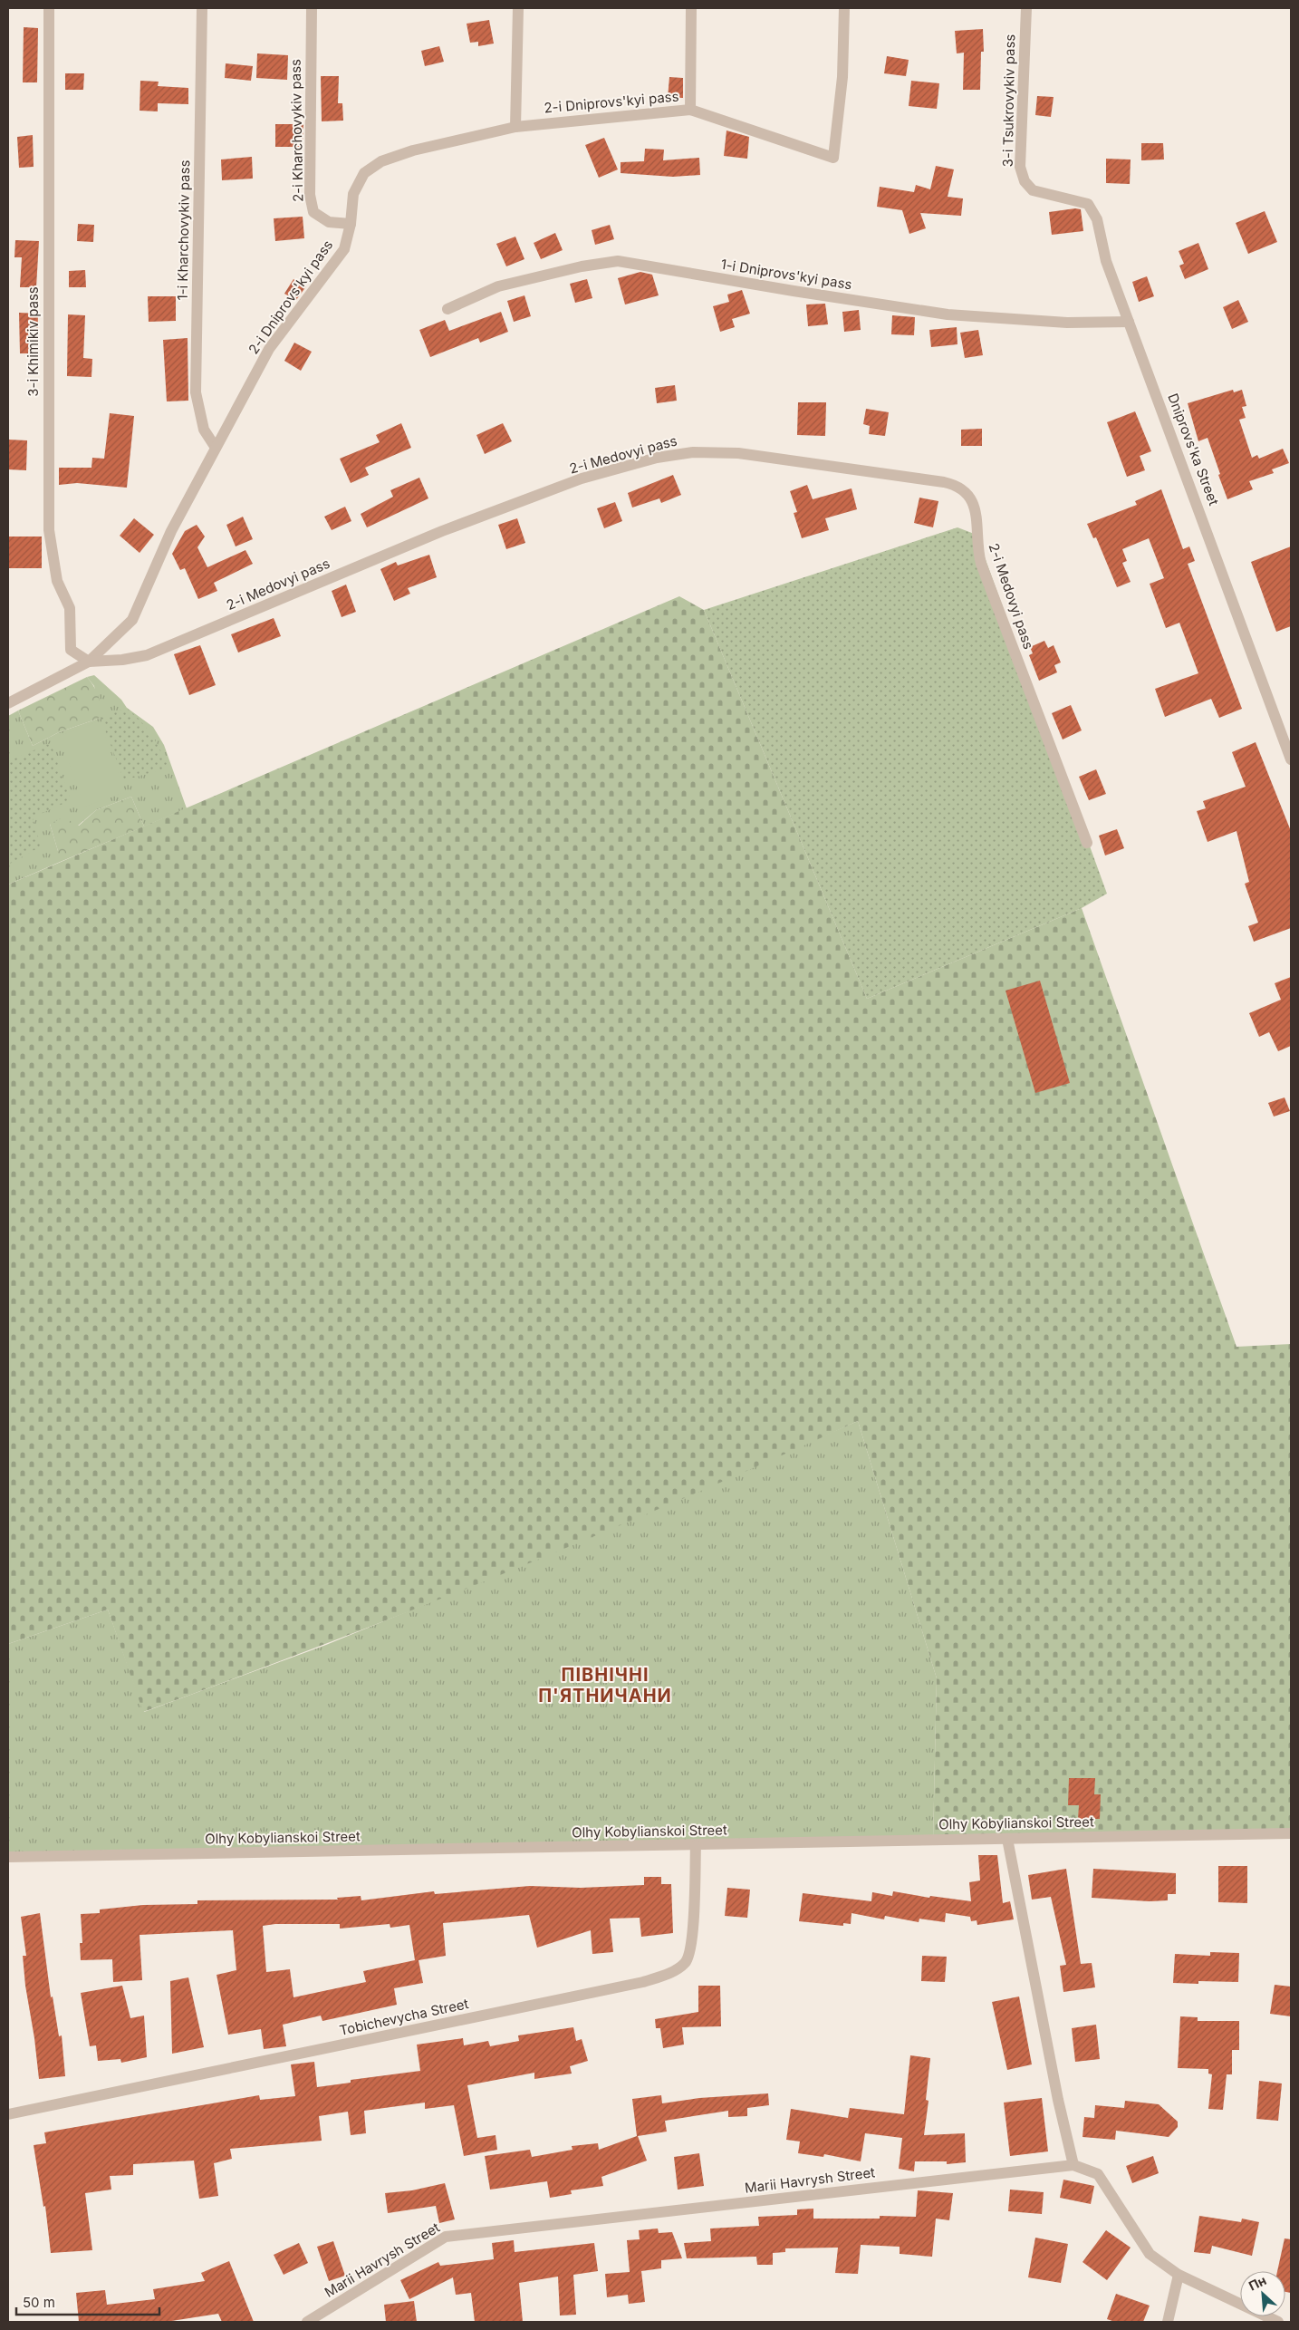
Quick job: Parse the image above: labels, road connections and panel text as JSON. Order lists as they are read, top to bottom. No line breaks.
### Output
{"streets":{"street":["3-i Tsukrovykiv pass","2-i Dniprovs'kyi pass","2-i Kharchovykiv pass","1-i Kharchovykiv pass","1-i Dniprovs'kyi pass","3-i Khimikiv pass","Dniprovs'ka Street","2-i Medovyi pass","Olhy Kobylianskoi Street","Tobichevycha Street","Marii Havrysh Street"]},"crossings":[["3-i Tsukrovykiv pass","Dniprovs'ka Street"],["2-i Dniprovs'kyi pass","2-i Kharchovykiv pass"],["2-i Dniprovs'kyi pass","1-i Kharchovykiv pass"],["2-i Dniprovs'kyi pass","3-i Khimikiv pass"],["2-i Dniprovs'kyi pass","2-i Medovyi pass"],["1-i Dniprovs'kyi pass","Dniprovs'ka Street"],["3-i Khimikiv pass","2-i Medovyi pass"],["Olhy Kobylianskoi Street","Tobichevycha Street"]],"districts":["ПІВНІЧНІ П'ЯТНИЧАНИ"],"scale_bar":"50 m","north":"top left"}
